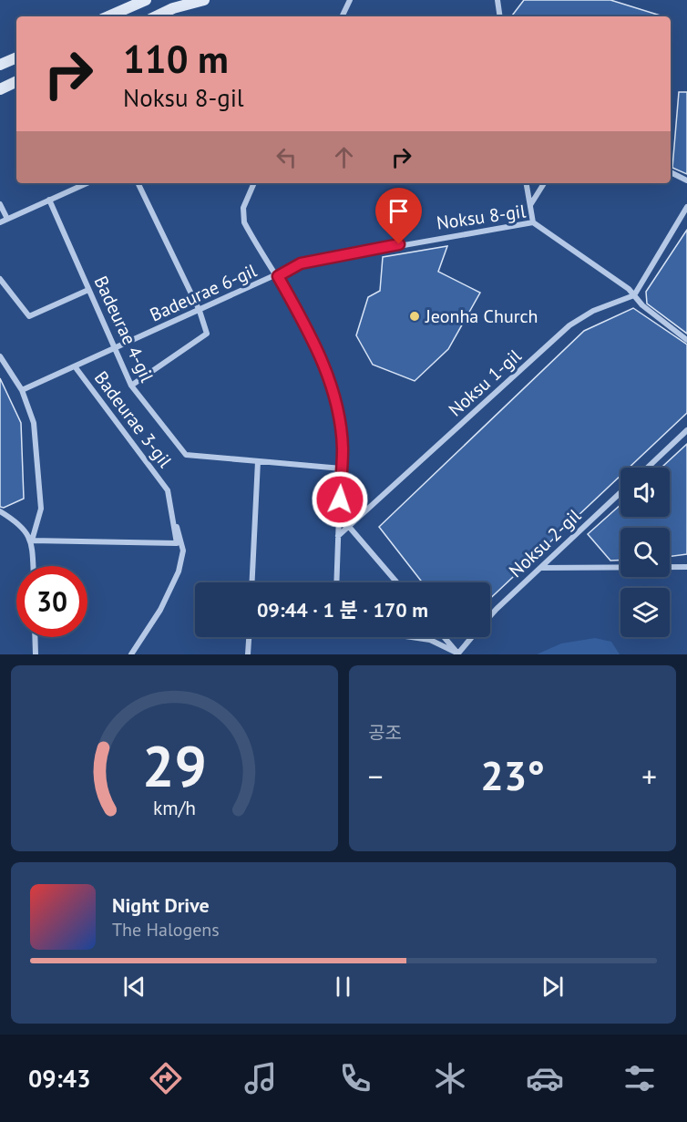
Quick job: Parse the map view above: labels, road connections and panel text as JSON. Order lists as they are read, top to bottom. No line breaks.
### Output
{"streets":{"street":["Noksu 8-gil","Badeurae 6-gil","Badeurae 4-gil","Noksu 1-gil","Badeurae 3-gil","Noksu 2-gil"]},"crossings":[["Noksu 8-gil","Badeurae 6-gil"],["Noksu 8-gil","Noksu 1-gil"],["Badeurae 6-gil","Badeurae 4-gil"],["Badeurae 6-gil","Badeurae 3-gil"]],"places":["Jeonha Church"],"page":{"turn":["110 m","Noksu 8-gil"],"limit":"30","trip":"09:44 · 1 분 · 170 m","tile":"공조","heat":["−","23°","+"],"song":["Night Drive","The Halogens"],"tabs":"09:43","gauge":["29","km/h"]}}
